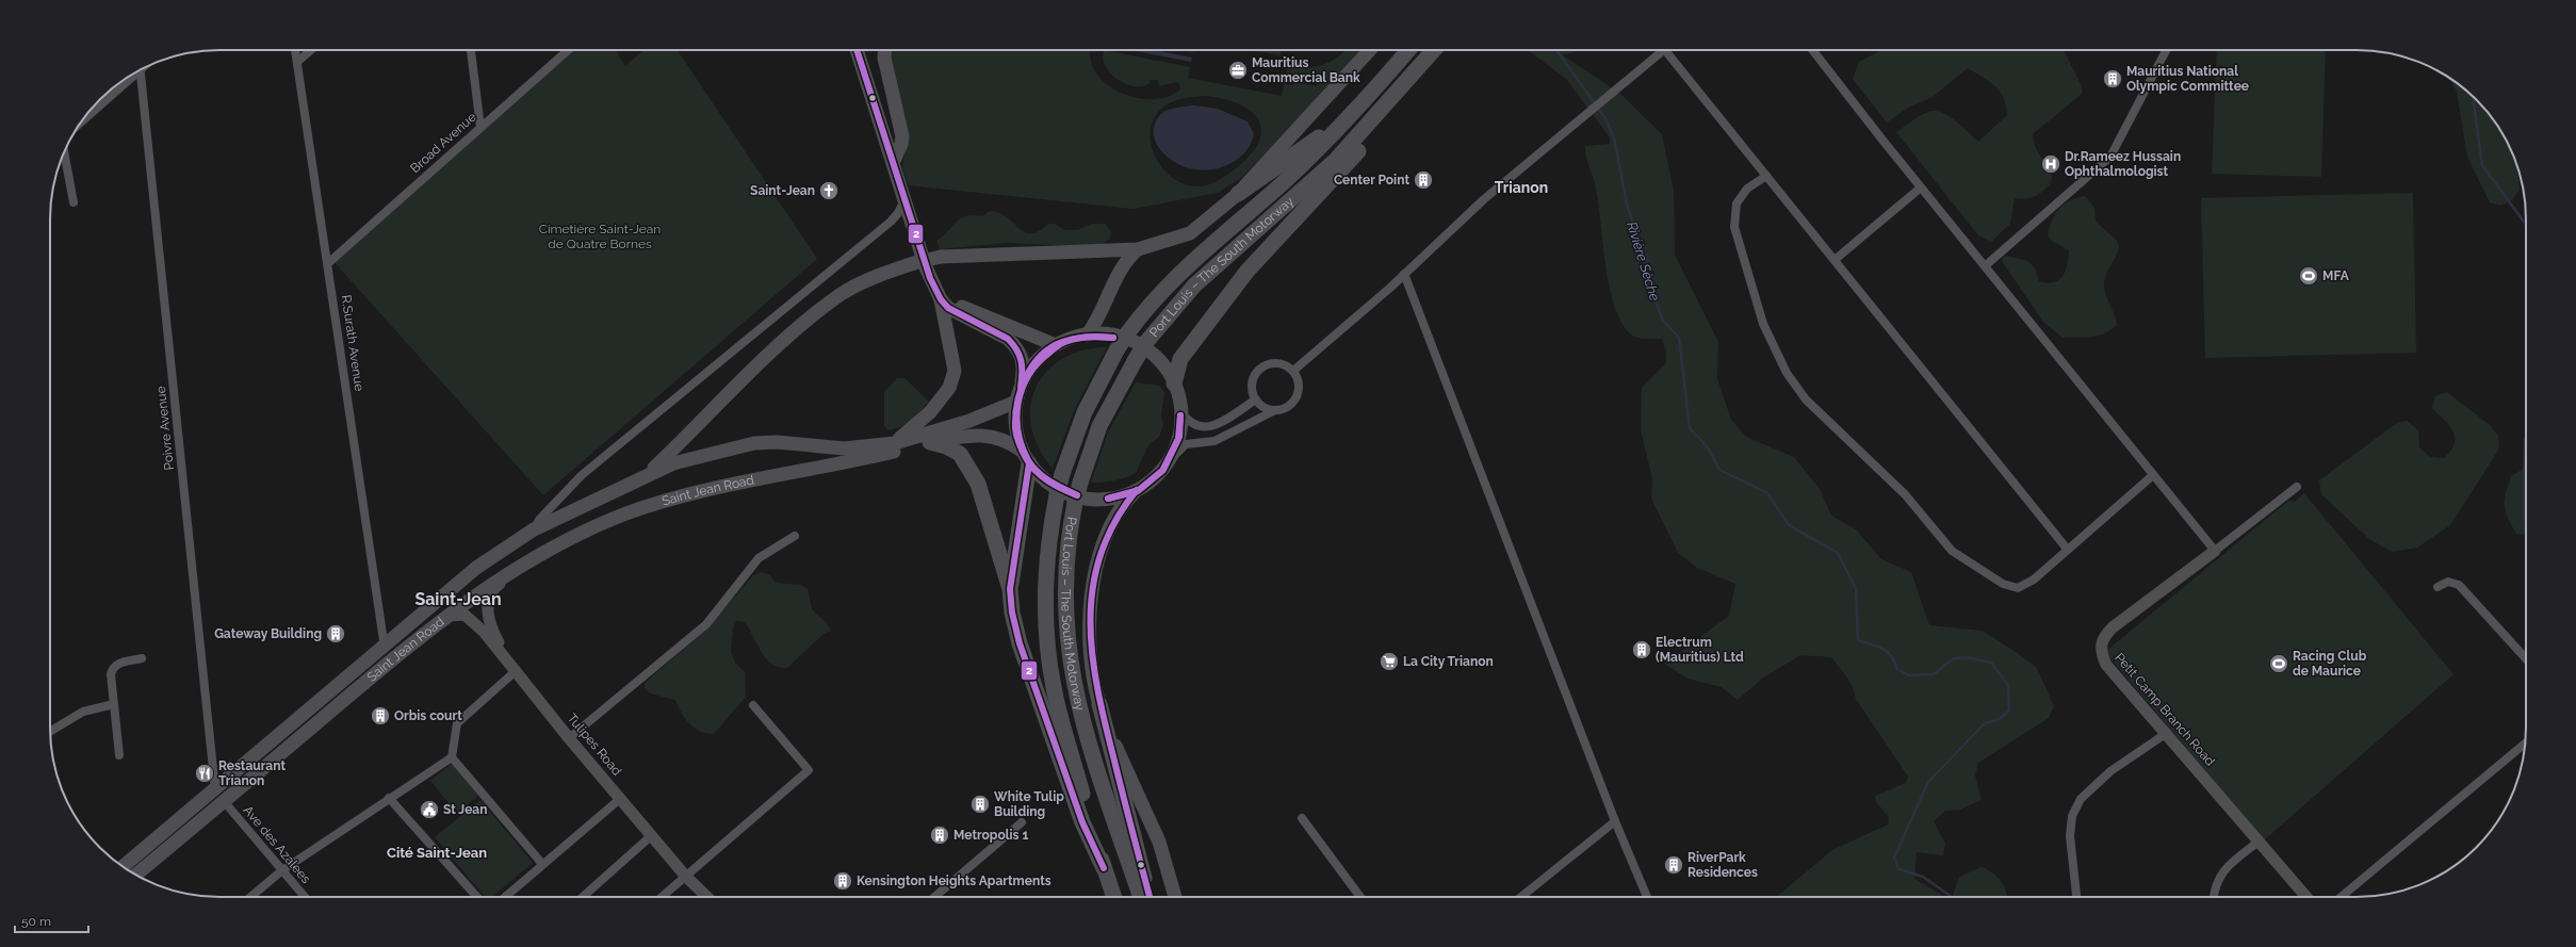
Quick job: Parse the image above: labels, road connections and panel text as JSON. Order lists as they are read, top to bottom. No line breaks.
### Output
{"streets":{"highway":["Port Louis – The South Motorway"],"main road":["Saint Jean Road","Petit Camp Branch Road","Tulipes Road"],"street":["Broad Avenue","R.Surath Avenue","Poivre Avenue","Ave des Azalees"]},"crossings":[["Broad Avenue","R.Surath Avenue"],["R.Surath Avenue","Saint Jean Road"],["Poivre Avenue","Saint Jean Road"],["Saint Jean Road","Tulipes Road"],["Saint Jean Road","Ave des Azalees"]],"districts":["Trianon","Saint-Jean","Cité Saint-Jean"],"water":["Rivière Sèche"],"parks":["Cimetière Saint-Jean de Quatre Bornes"],"places":{"office":["Mauritius Commercial Bank"],"building":["Mauritius National Olympic Committee","Center Point","Gateway Building","Electrum (Mauritius) Ltd","Orbis court","White Tulip Building","Metropolis 1","RiverPark Residences","Kensington Heights Apartments"],"hospital":["Dr.Rameez Hussain Ophthalmologist"],"church":["Saint-Jean"],"sports":["MFA","Racing Club de Maurice"],"supermarket":["La City Trianon"],"restaurant":["Restaurant Trianon"],"public building":["St Jean"]},"lines":["transit line 2"],"scale_bar":"50 m"}
